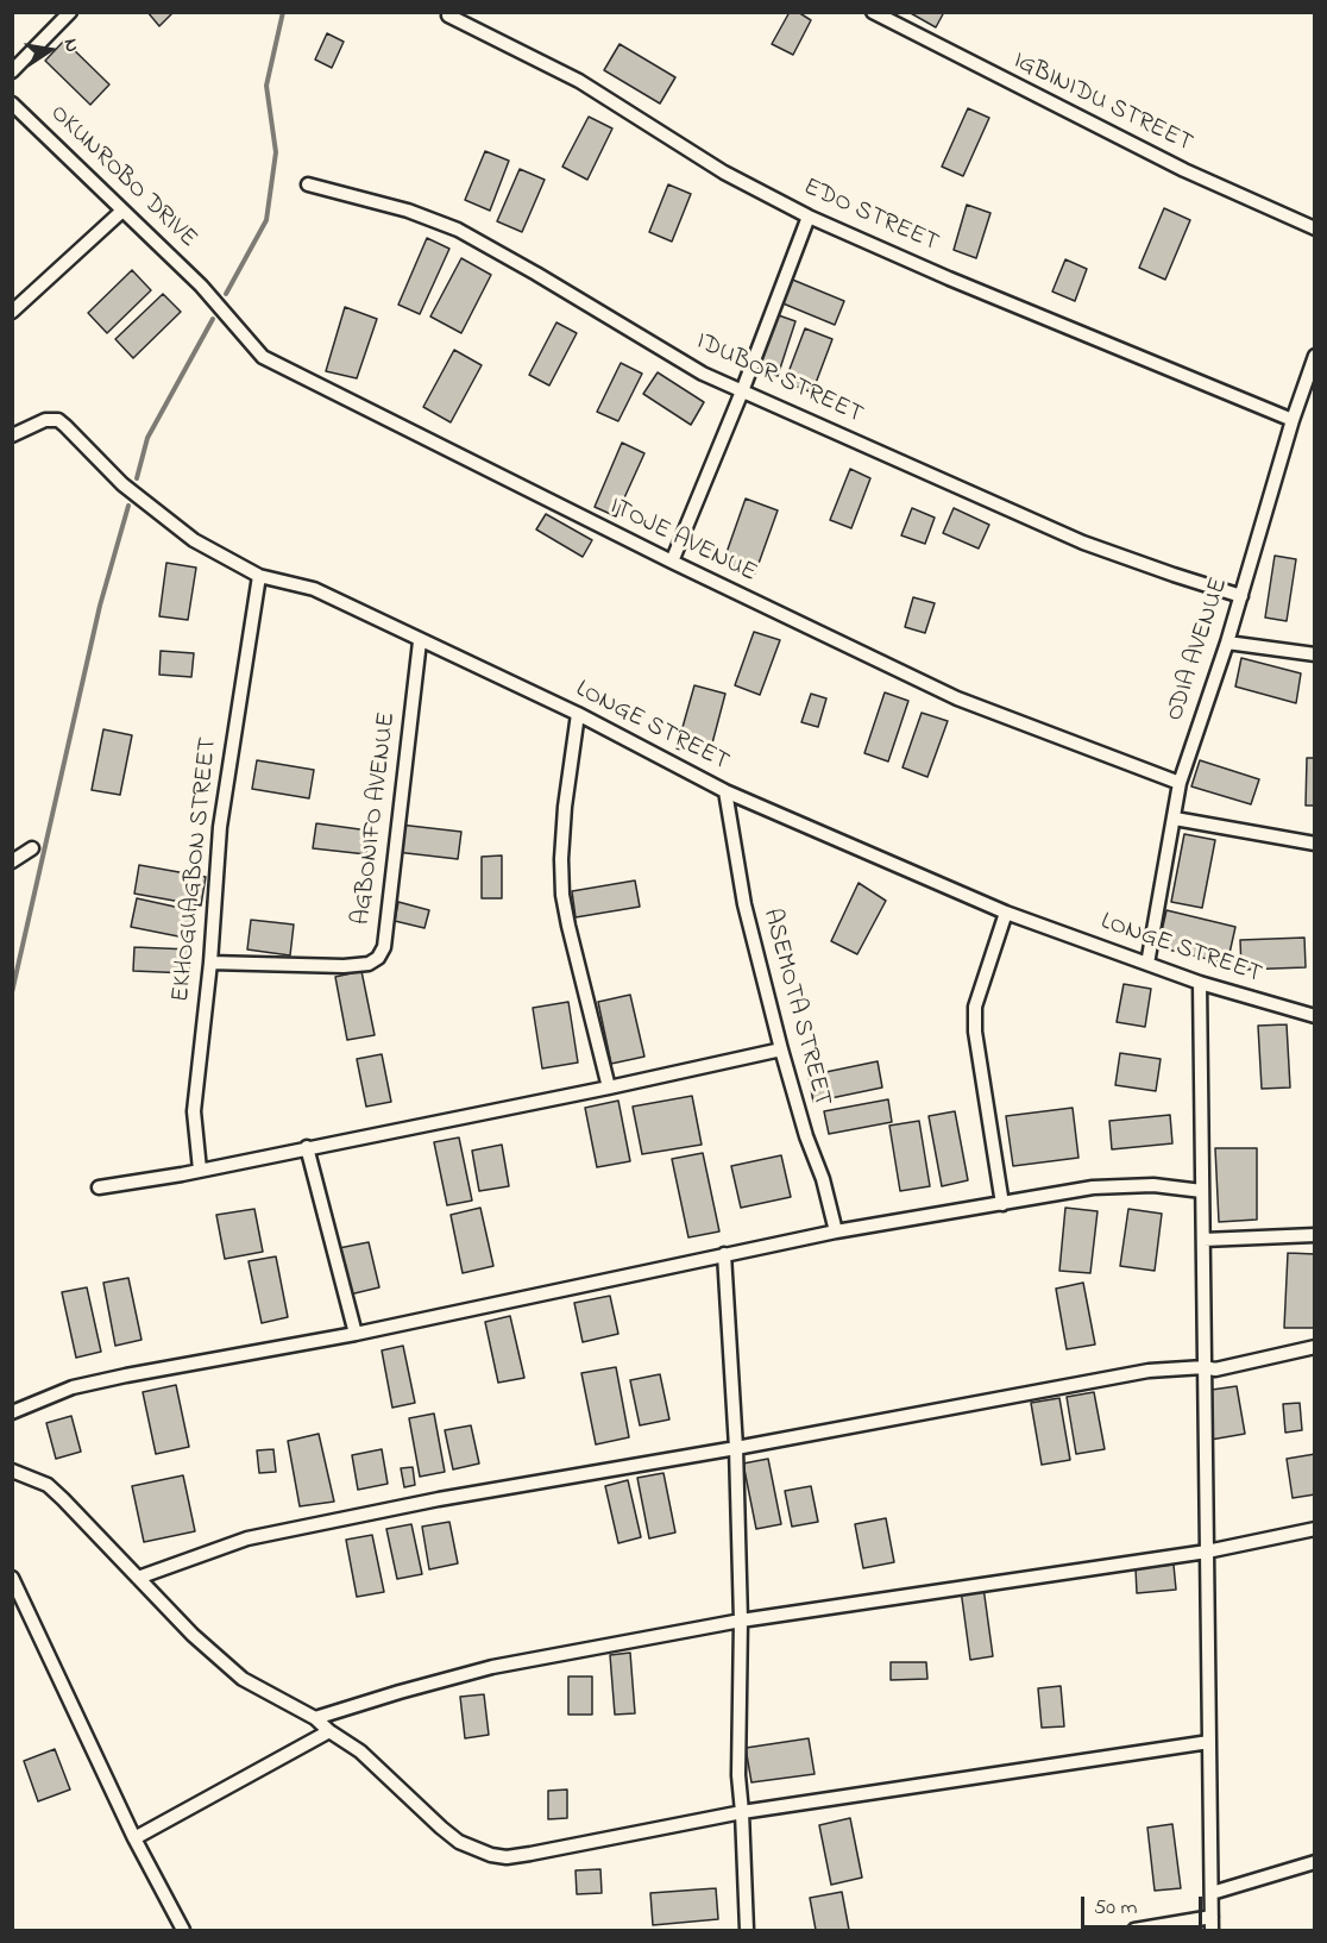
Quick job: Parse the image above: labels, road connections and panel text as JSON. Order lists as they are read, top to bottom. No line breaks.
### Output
{"streets":{"street":["IGBINIDU STREET","OKUNROBO DRIVE","EDO STREET","IDUBOR STREET","ITOJE AVENUE","ODIA AVENUE","LONGE STREET","AGBONIFO AVENUE","EKHOGUAGBON STREET","ASEMOTA STREET"]},"crossings":[["OKUNROBO DRIVE","ITOJE AVENUE"],["EDO STREET","ODIA AVENUE"],["IDUBOR STREET","ODIA AVENUE"],["ITOJE AVENUE","ODIA AVENUE"],["ODIA AVENUE","LONGE STREET"],["LONGE STREET","AGBONIFO AVENUE"],["LONGE STREET","EKHOGUAGBON STREET"],["LONGE STREET","ASEMOTA STREET"],["AGBONIFO AVENUE","EKHOGUAGBON STREET"]],"scale_bar":"50 m","north":"right"}
